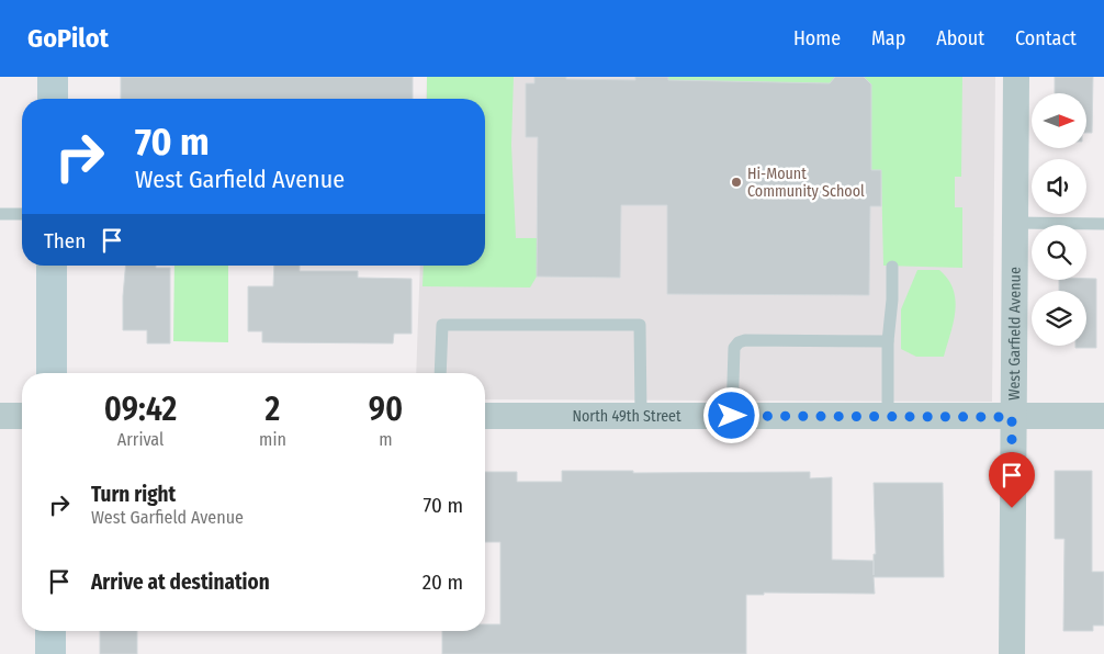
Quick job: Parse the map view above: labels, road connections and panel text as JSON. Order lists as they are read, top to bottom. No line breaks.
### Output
{"streets":{"street":["West Garfield Avenue","North 49th Street"]},"crossings":[["West Garfield Avenue","North 49th Street"]],"places":["Hi-Mount Community School"],"north":"right","page":{"header":"GoPilot","nav":["Home","Map","About","Contact"],"turn":["70 m","West Garfield Avenue"],"then":"Then","eta":["09:42","Arrival","2","min","90","m"],"list":[{"name":"Turn right","note":"West Garfield Avenue","value":"70 m"},{"name":"Arrive at destination","value":"20 m"}]}}
